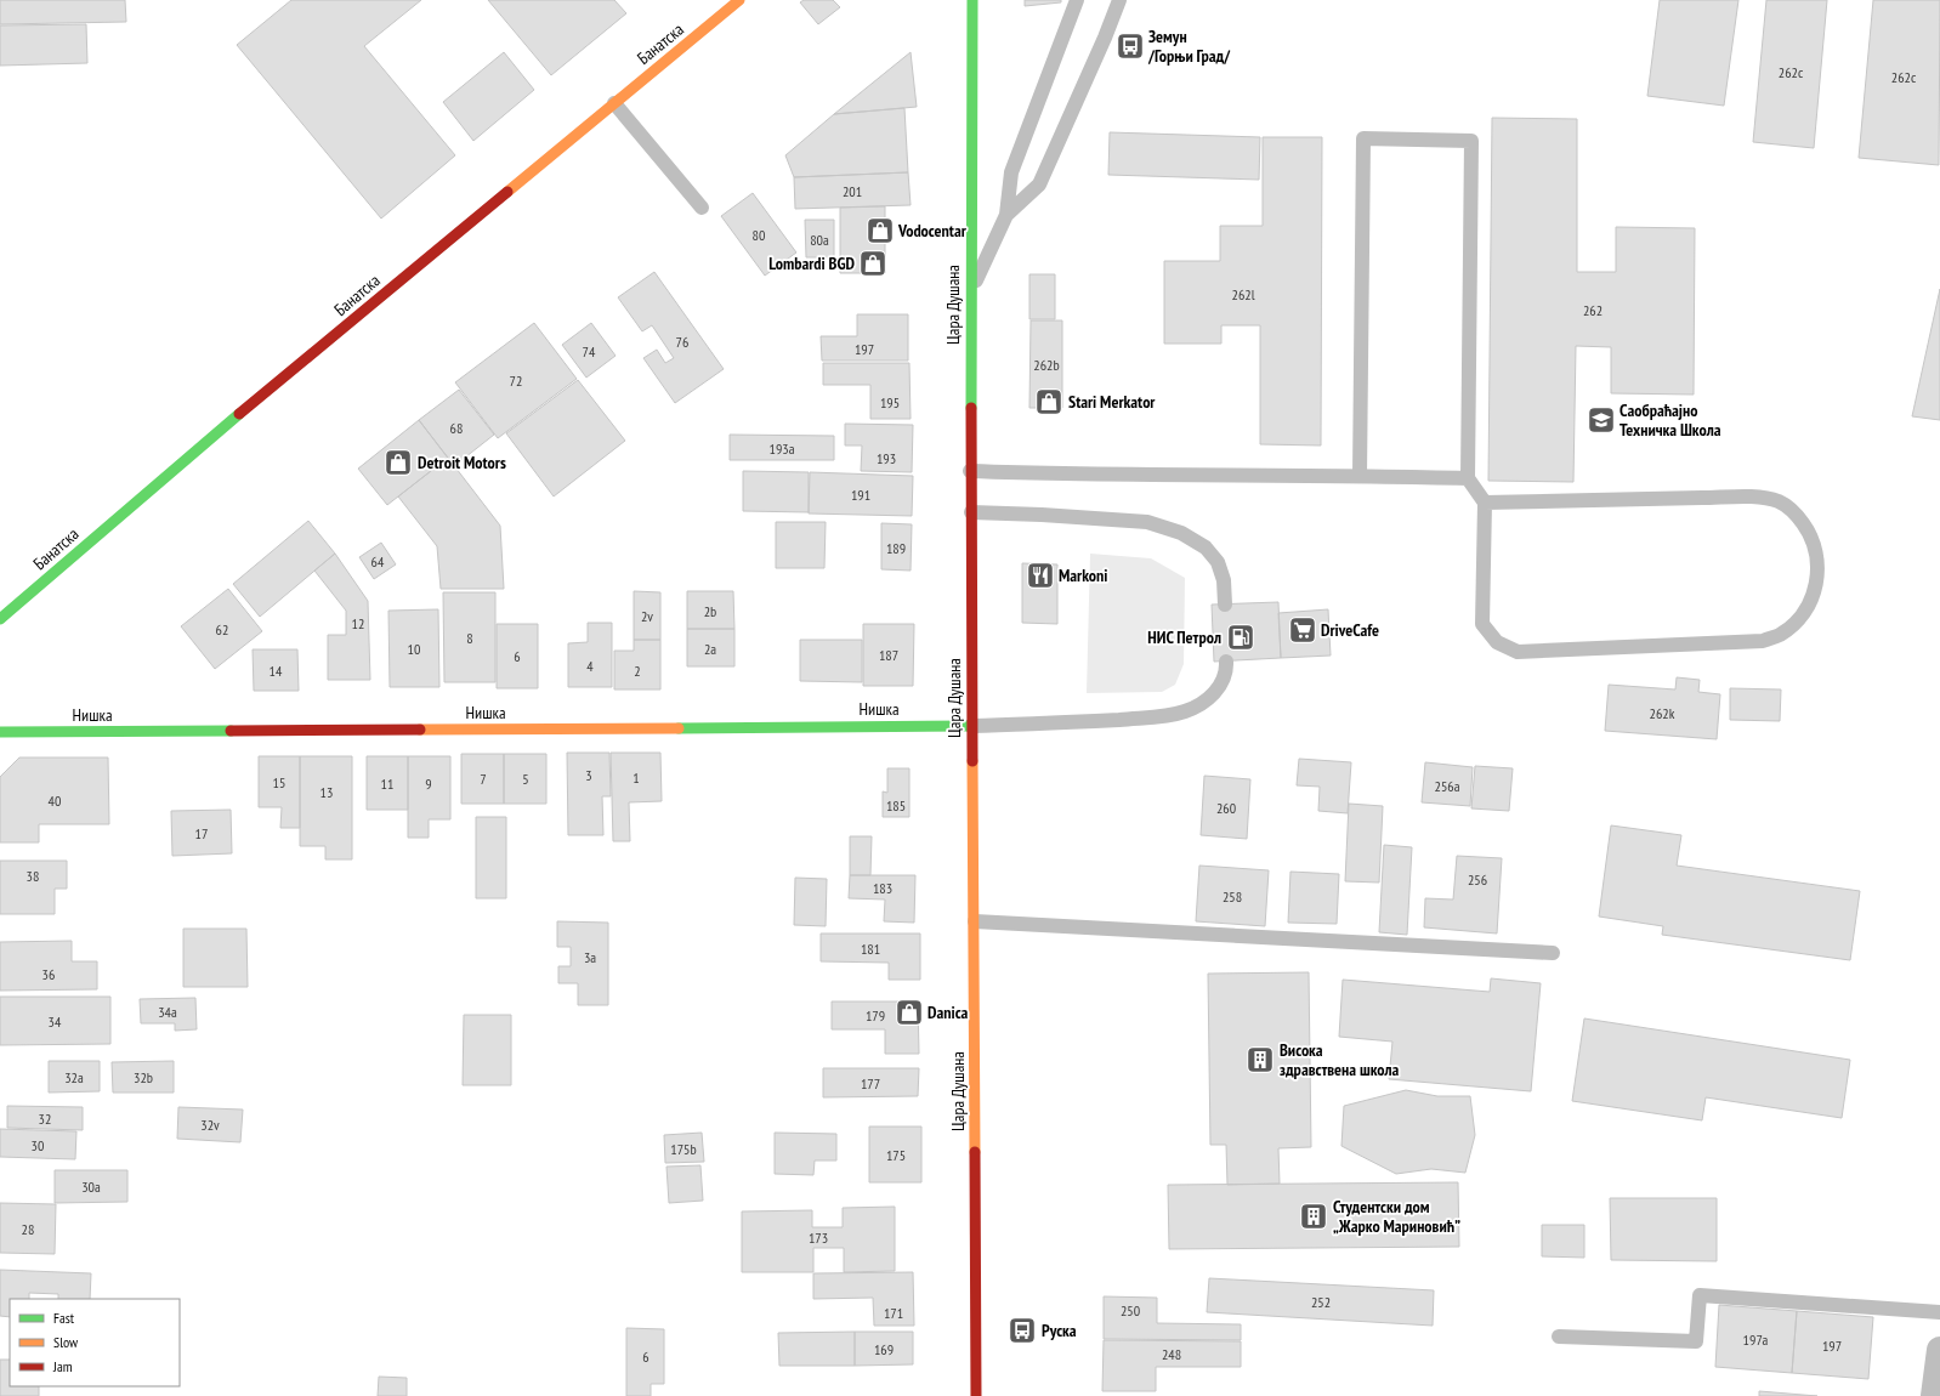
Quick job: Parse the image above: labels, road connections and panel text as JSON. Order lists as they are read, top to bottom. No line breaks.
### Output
{"streets":{"street":["Банатска","Цара Душана","Нишка"]},"crossings":[["Цара Душана","Нишка"]],"places":{"bus stop":["Земун /Горњи Град/","Руска"],"shop":["Vodocentar","Lombardi BGD","Stari Merkator","Detroit Motors","Danica"],"school or university":["Саобраћајно Техничка Школа"],"restaurant":["Markoni"],"supermarket":["DriveCafe"],"fuel station":["НИС Петрол"],"building":["Висока здравствена школа","Студентски дом „Жарко Мариновић”"]},"house_numbers":["262c","262c","201","80","80a","262l","262","76","197","74","262b","72","195","68","193a","193","191","189","64","2b","2v","12","62","8","10","2a","187","6","4","14","2","262k","3","1","7","5","15","11","9","256a","13","40","185","260","17","38","256","183","258","181","3a","36","34a","179","34","32a","32b","177","32","32v","30","175b","175","30a","28","173","252","250","171","197a","197","169","248","6"],"legend":["Fast","Slow","Jam"]}
